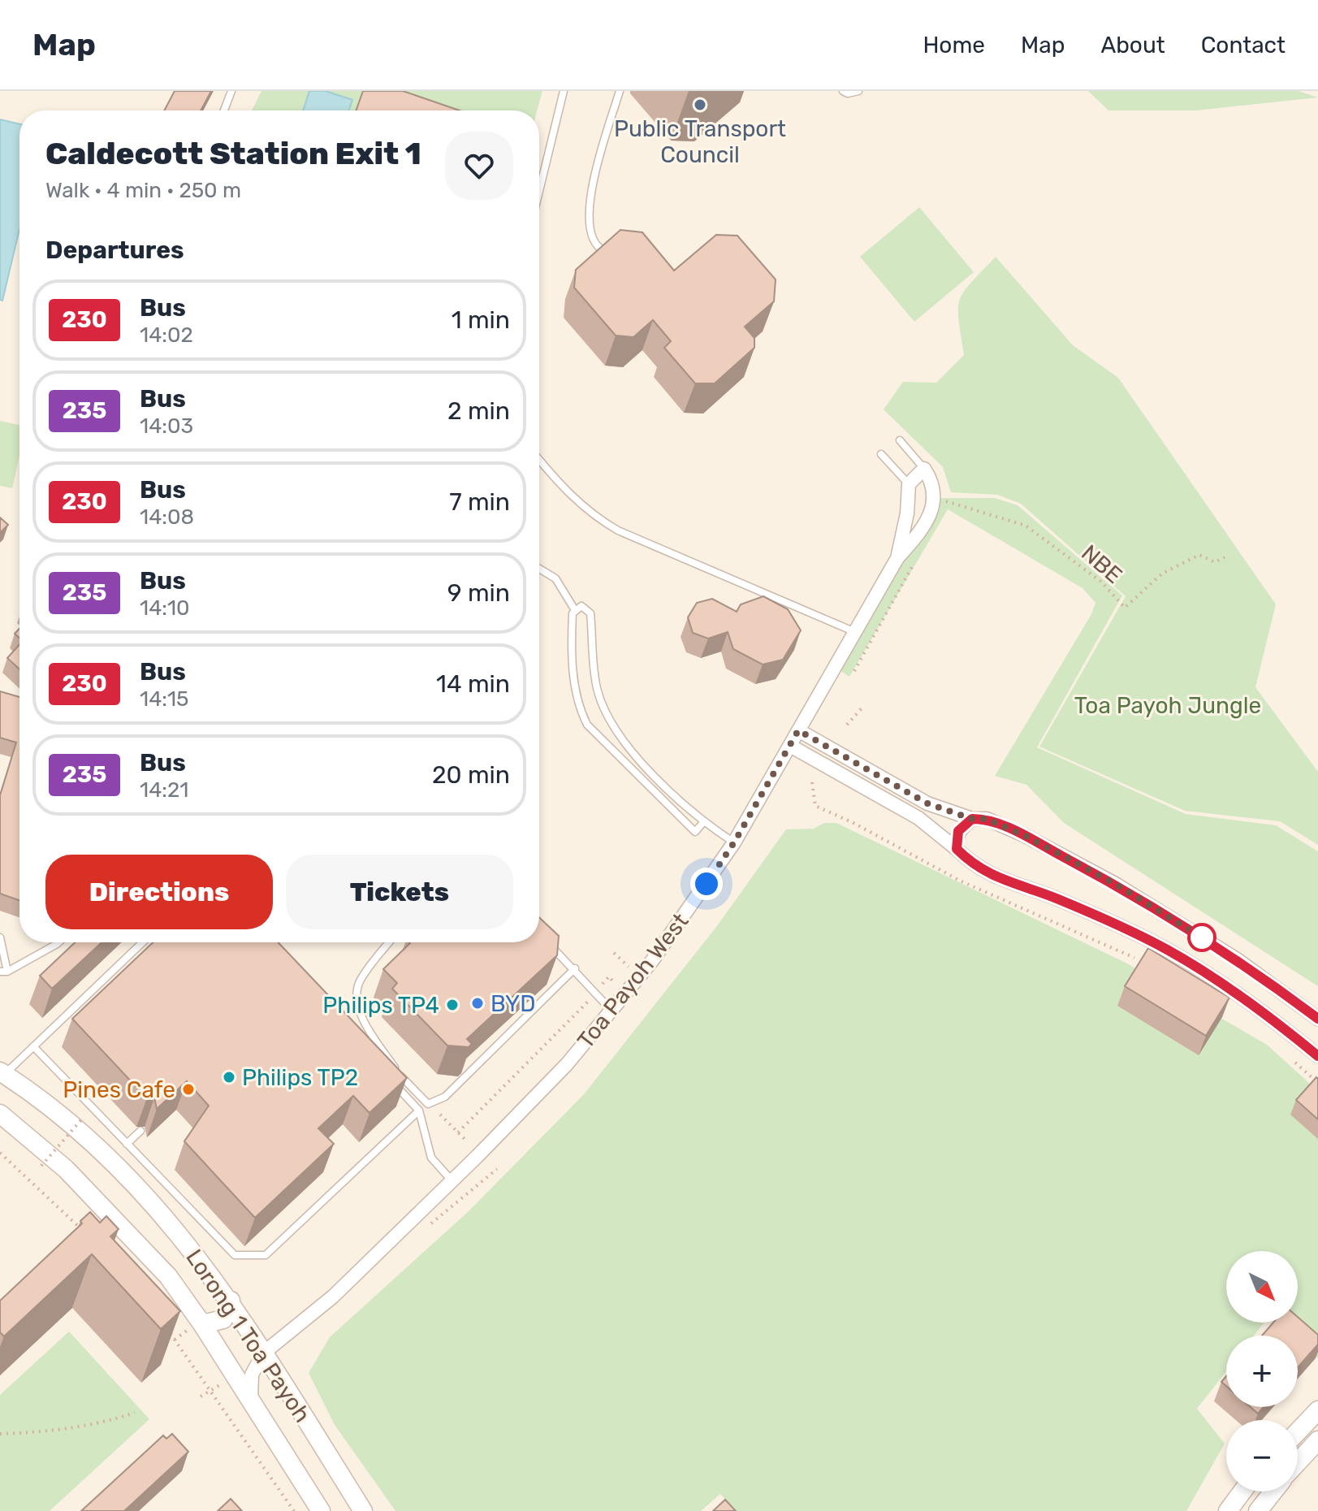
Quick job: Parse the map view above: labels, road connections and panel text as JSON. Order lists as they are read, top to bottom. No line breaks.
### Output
{"streets":{"main road":["Lorong 1 Toa Payoh"],"street":["Toa Payoh West"],"path":["NBE"]},"crossings":[["Toa Payoh West","Lorong 1 Toa Payoh"]],"parks":["Toa Payoh Jungle"],"places":["Public Transport Council","BYD","Philips TP4","Philips TP2","Pines Cafe"],"lines":["bus line 230"],"north":"bottom right","page":{"header":"Map","nav":["Home","Map","About","Contact"],"heading":[["Caldecott Station Exit 1","Walk · 4 min · 250 m"],"Departures"],"list":[{"mark":"230","name":"Bus","note":"14:02","value":"1 min"},{"mark":"235","name":"Bus","note":"14:03","value":"2 min"},{"mark":"230","name":"Bus","note":"14:08","value":"7 min"},{"mark":"235","name":"Bus","note":"14:10","value":"9 min"},{"mark":"230","name":"Bus","note":"14:15","value":"14 min"},{"mark":"235","name":"Bus","note":"14:21","value":"20 min"}],"buttons":["Directions","Tickets"],"map_buttons":["+","−"]}}
